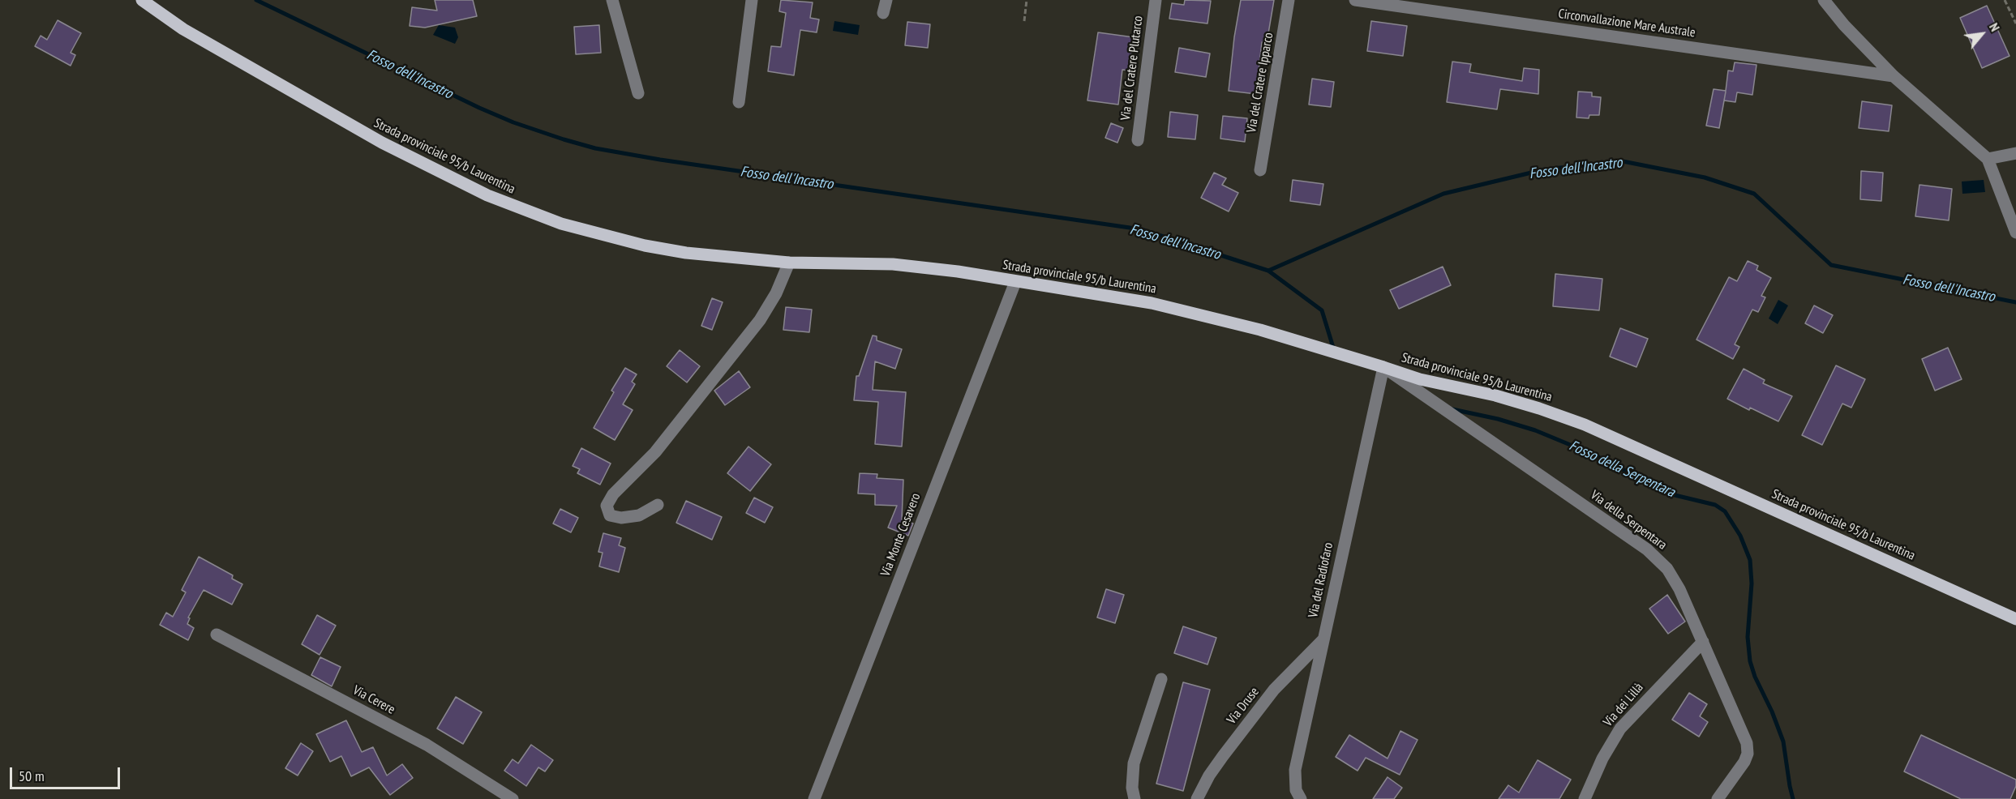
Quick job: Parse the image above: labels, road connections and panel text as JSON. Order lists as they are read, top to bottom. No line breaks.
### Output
{"streets":{"main road":["Strada provinciale 95/b Laurentina"],"street":["Circonvallazione Mare Australe","Via del Cratere Plutarco","Via del Cratere Ipparco","Via della Serpentara","Via Monte Cesavero","Via del Radiofaro","Via Cerere","Via dei Lillà","Via Druse"]},"crossings":[["Strada provinciale 95/b Laurentina","Via della Serpentara"],["Strada provinciale 95/b Laurentina","Via Monte Cesavero"],["Strada provinciale 95/b Laurentina","Via del Radiofaro"],["Via della Serpentara","Via del Radiofaro"],["Via della Serpentara","Via dei Lillà"],["Via del Radiofaro","Via Druse"]],"water":["Fosso dell'Incastro","Fosso della Serpentara"],"scale_bar":"50 m","north":"top right"}
